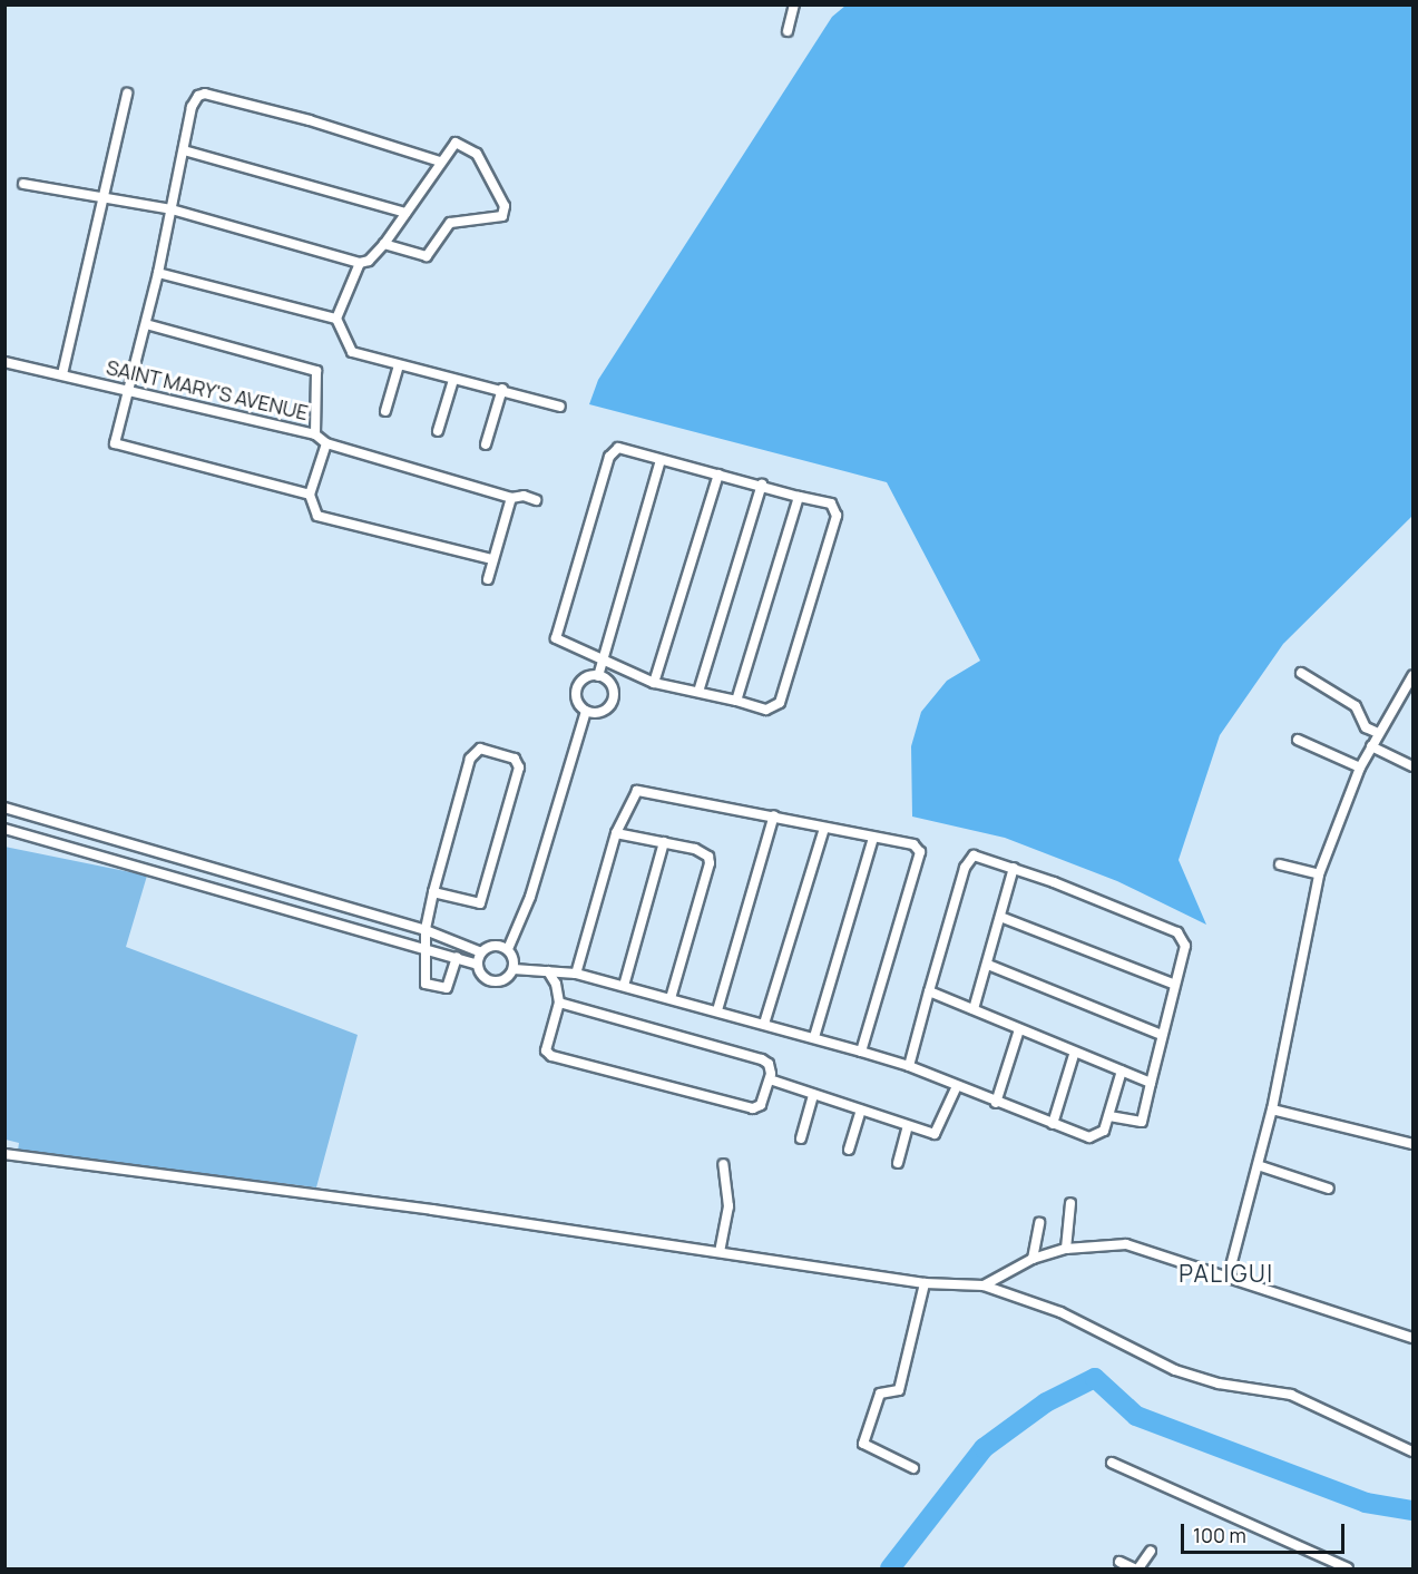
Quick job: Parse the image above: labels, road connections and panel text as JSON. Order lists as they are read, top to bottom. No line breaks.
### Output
{"streets":{"street":["SAINT MARY'S AVENUE"]},"districts":["PALIGUI"],"scale_bar":"100 m"}
